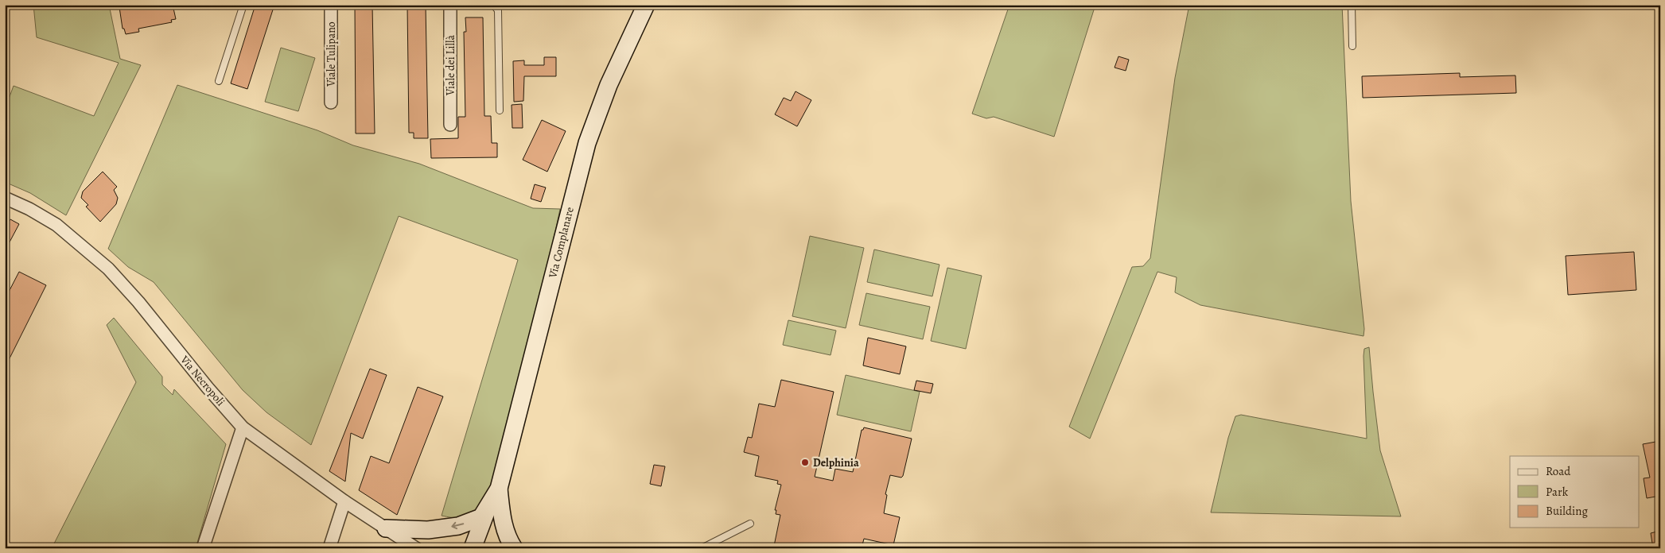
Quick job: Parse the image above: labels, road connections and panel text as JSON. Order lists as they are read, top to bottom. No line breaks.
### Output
{"streets":{"main road":["Via Complanare"],"street":["Viale Tulipano","Viale dei Lillà","Via Necropoli"]},"places":["Delphinia"],"legend":["Road","Park","Building"]}
